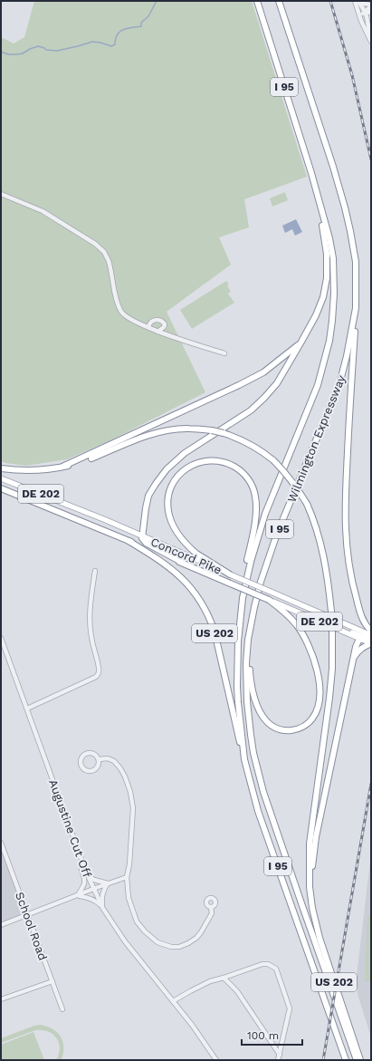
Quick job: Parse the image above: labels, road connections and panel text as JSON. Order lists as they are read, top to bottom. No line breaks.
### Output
{"streets":{"highway":["I 95","Wilmington Expressway","DE 202","Concord Pike","US 202"],"street":["Augustine Cut Off","School Road"]},"crossings":[["Wilmington Expressway","US 202"],["Concord Pike","US 202"]],"scale_bar":"100 m"}
